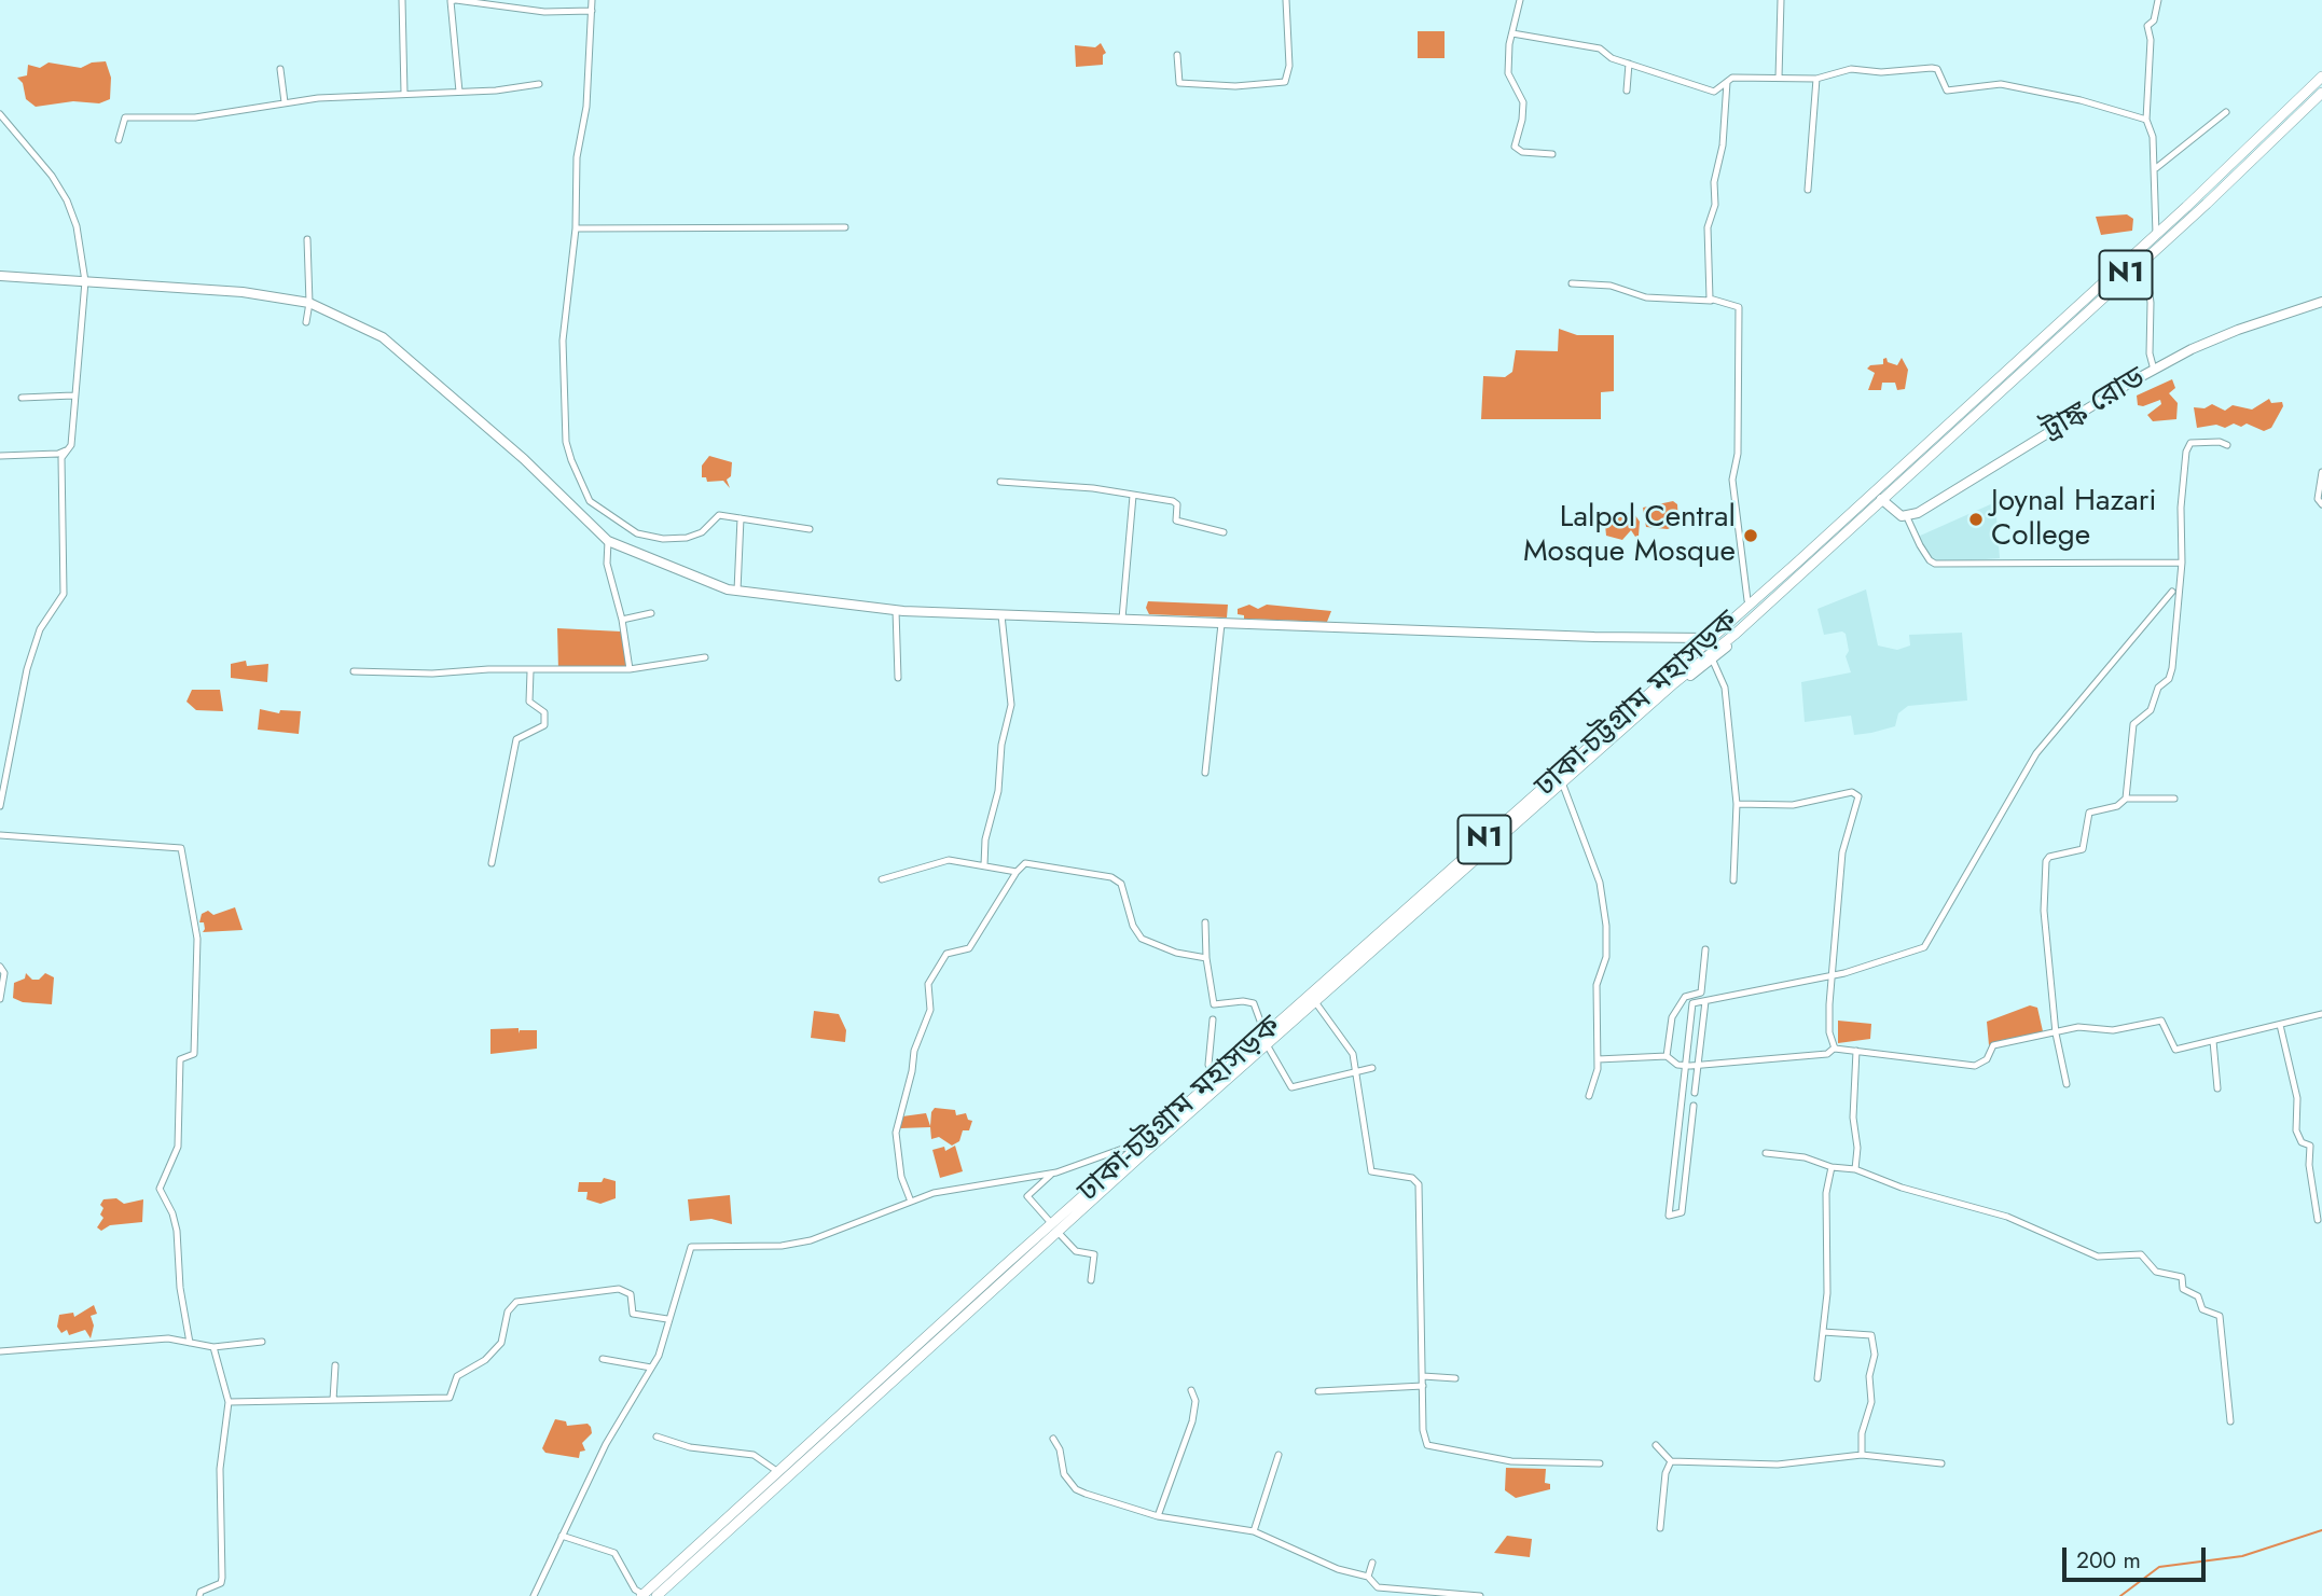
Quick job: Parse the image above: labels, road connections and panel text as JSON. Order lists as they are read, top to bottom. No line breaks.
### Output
{"streets":{"highway":["N1","ঢাকা-চট্টগ্রাম মহাসড়ক"],"main road":["ট্রাঙ্ক রোড"]},"places":["Joynal Hazari College","Lalpol Central Mosque Mosque"],"scale_bar":"200 m"}
